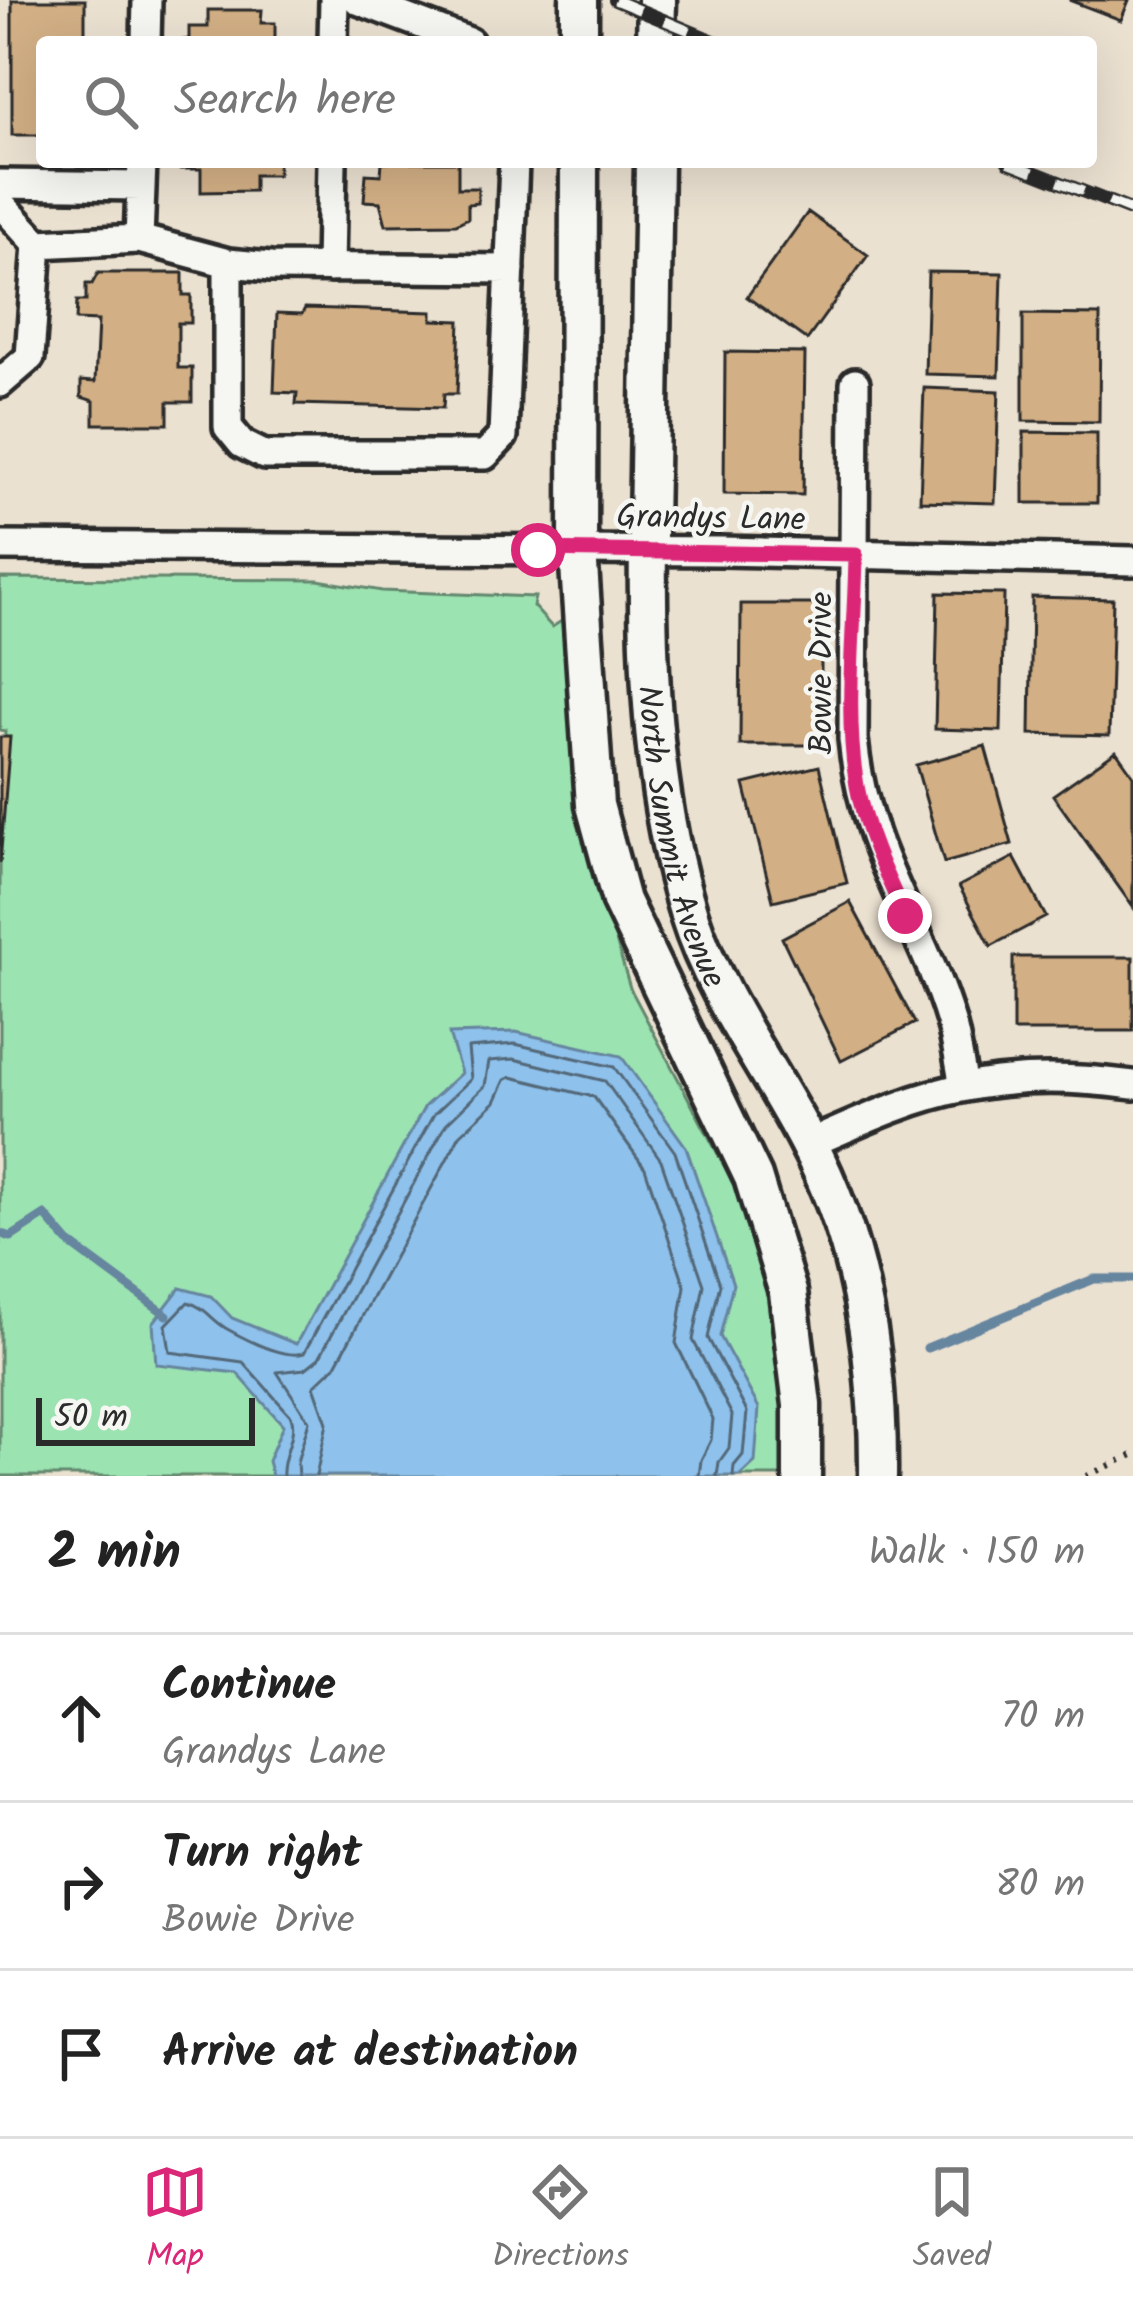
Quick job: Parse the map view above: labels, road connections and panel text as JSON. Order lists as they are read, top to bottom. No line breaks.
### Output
{"streets":{"main road":["North Summit Avenue"],"street":["Grandys Lane","Bowie Drive"]},"crossings":[["Grandys Lane","Bowie Drive"],["Grandys Lane","North Summit Avenue"]],"scale_bar":"50 m","page":{"search":"Search here","scale":"50 m","heading":["2 min","Walk · 150 m"],"list":[["Continue","Grandys Lane","70 m"],["Turn right","Bowie Drive","80 m"],"Arrive at destination"],"nav":["Map","Directions","Saved"]}}
